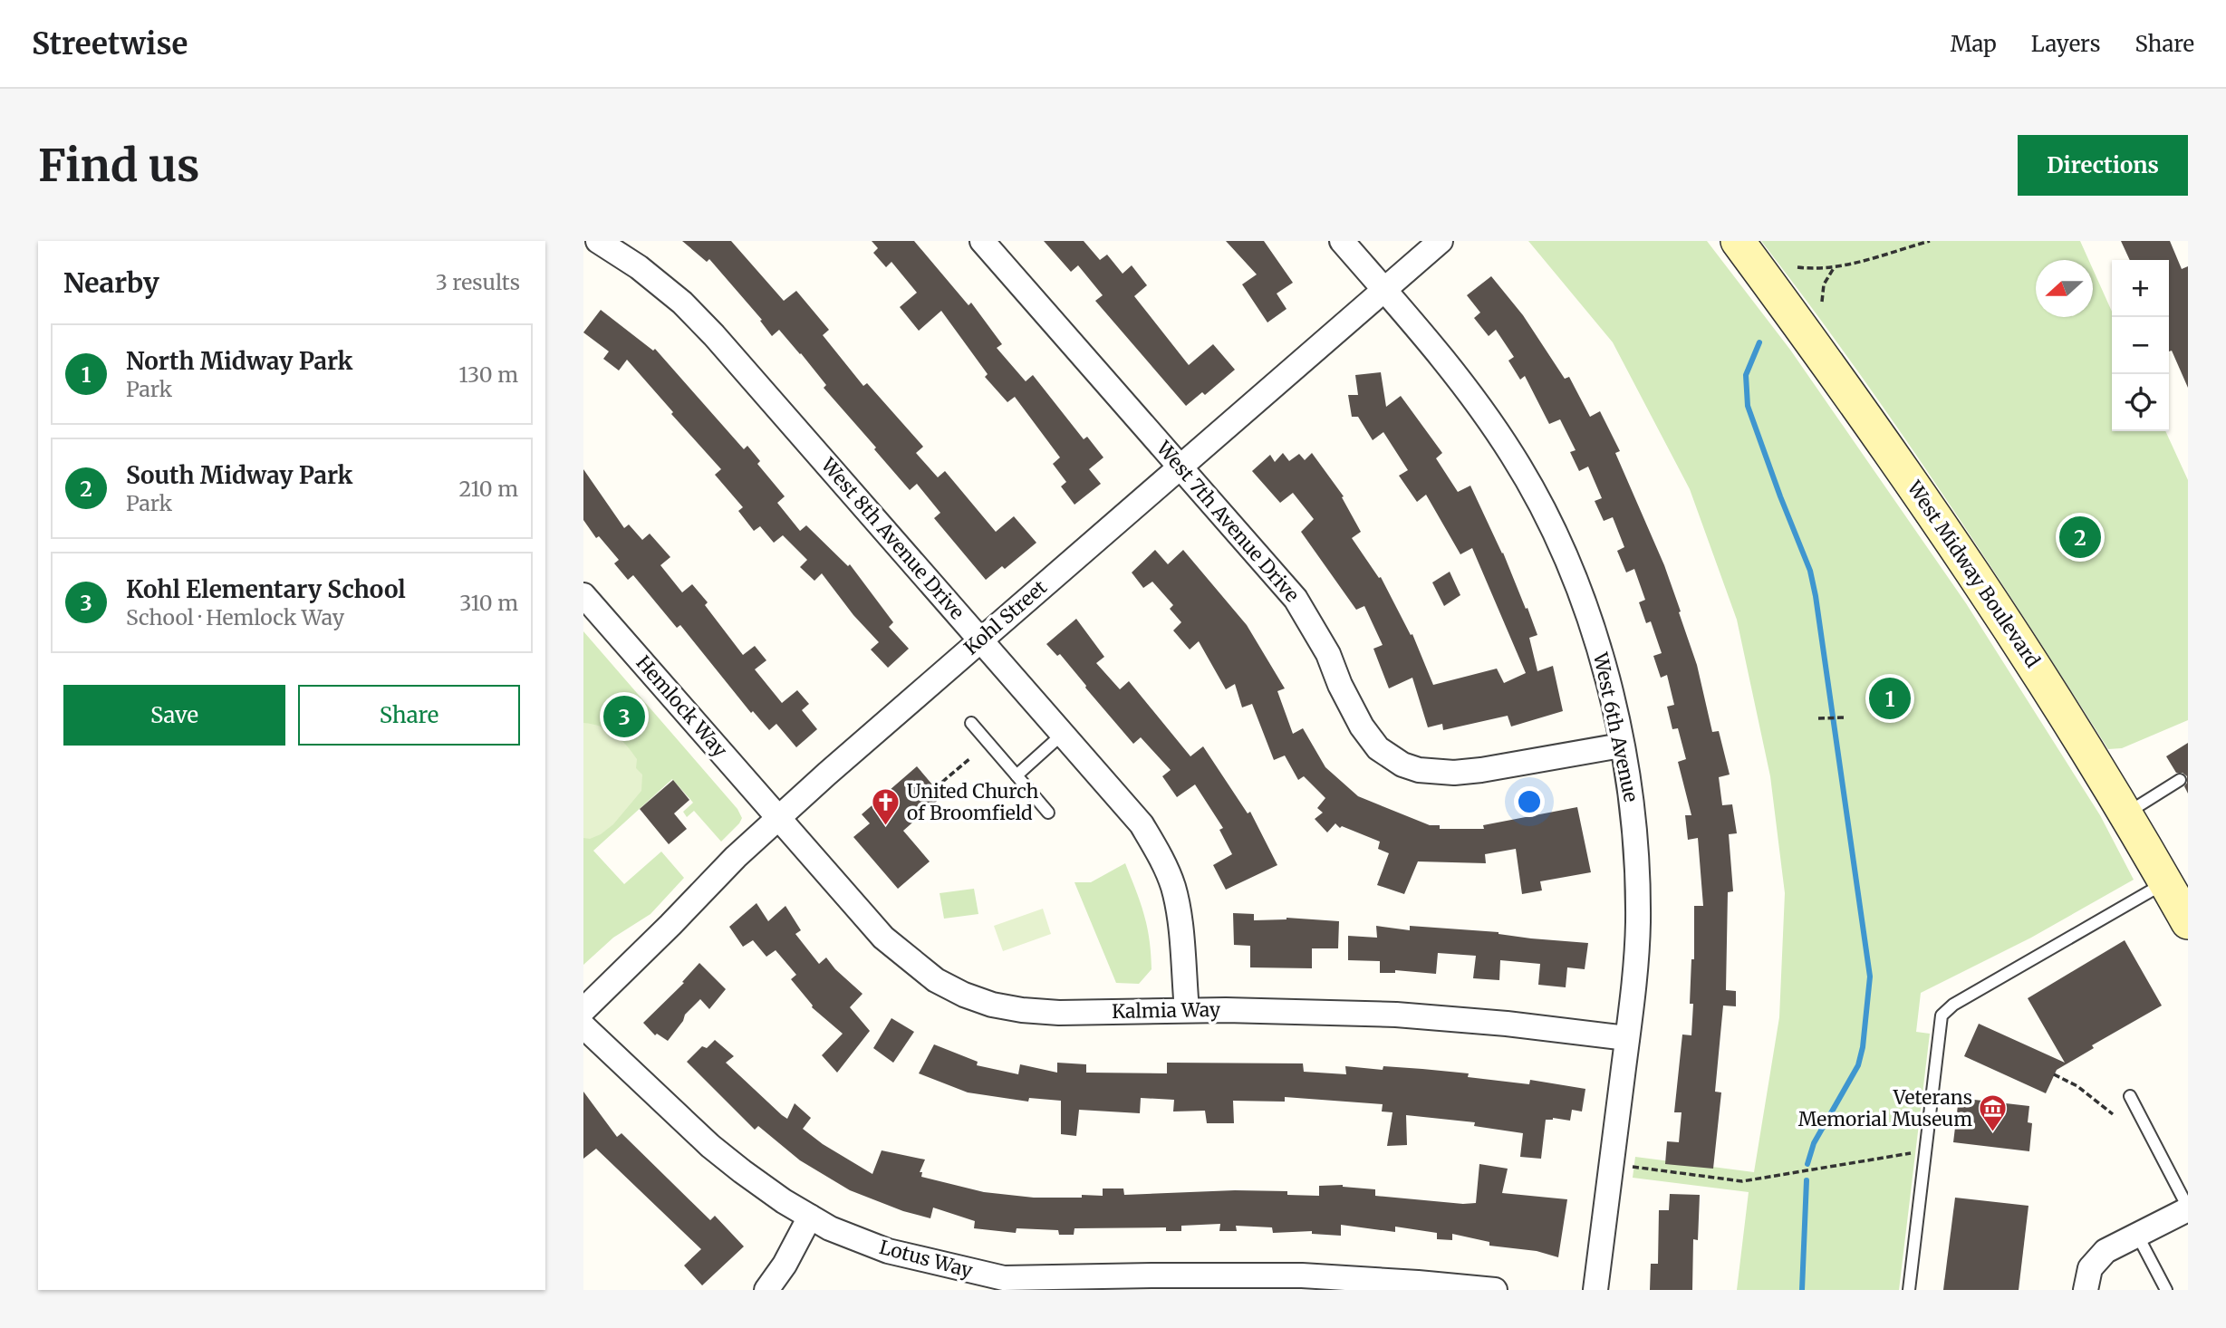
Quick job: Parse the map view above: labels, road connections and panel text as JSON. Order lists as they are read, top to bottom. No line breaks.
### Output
{"streets":{"main road":["West Midway Boulevard"],"street":["West 7th Avenue Drive","West 8th Avenue Drive","Kohl Street","Hemlock Way","West 6th Avenue","Kalmia Way","Lotus Way"]},"crossings":[["West 7th Avenue Drive","Kohl Street"],["West 7th Avenue Drive","West 6th Avenue"],["West 8th Avenue Drive","Kohl Street"],["West 8th Avenue Drive","Kalmia Way"],["Kohl Street","Hemlock Way"],["Kohl Street","West 6th Avenue"],["Kohl Street","Kalmia Way"],["Hemlock Way","Kalmia Way"],["West 6th Avenue","Kalmia Way"]],"places":{"church":["United Church of Broomfield"],"museum":["Veterans Memorial Museum"]},"north":"left","page":{"header":"Streetwise","nav":["Map","Layers","Share"],"buttons":["Directions",["Save","Share"]],"title":"Find us","heading":["Nearby","3 results"],"map_buttons":["+","−"],"list":[{"mark":"1","name":"North Midway Park","note":"Park","value":"130 m"},{"mark":"2","name":"South Midway Park","note":"Park","value":"210 m"},{"mark":"3","name":"Kohl Elementary School","note":"School · Hemlock Way","value":"310 m"}],"pins":["2","1","3"]}}
